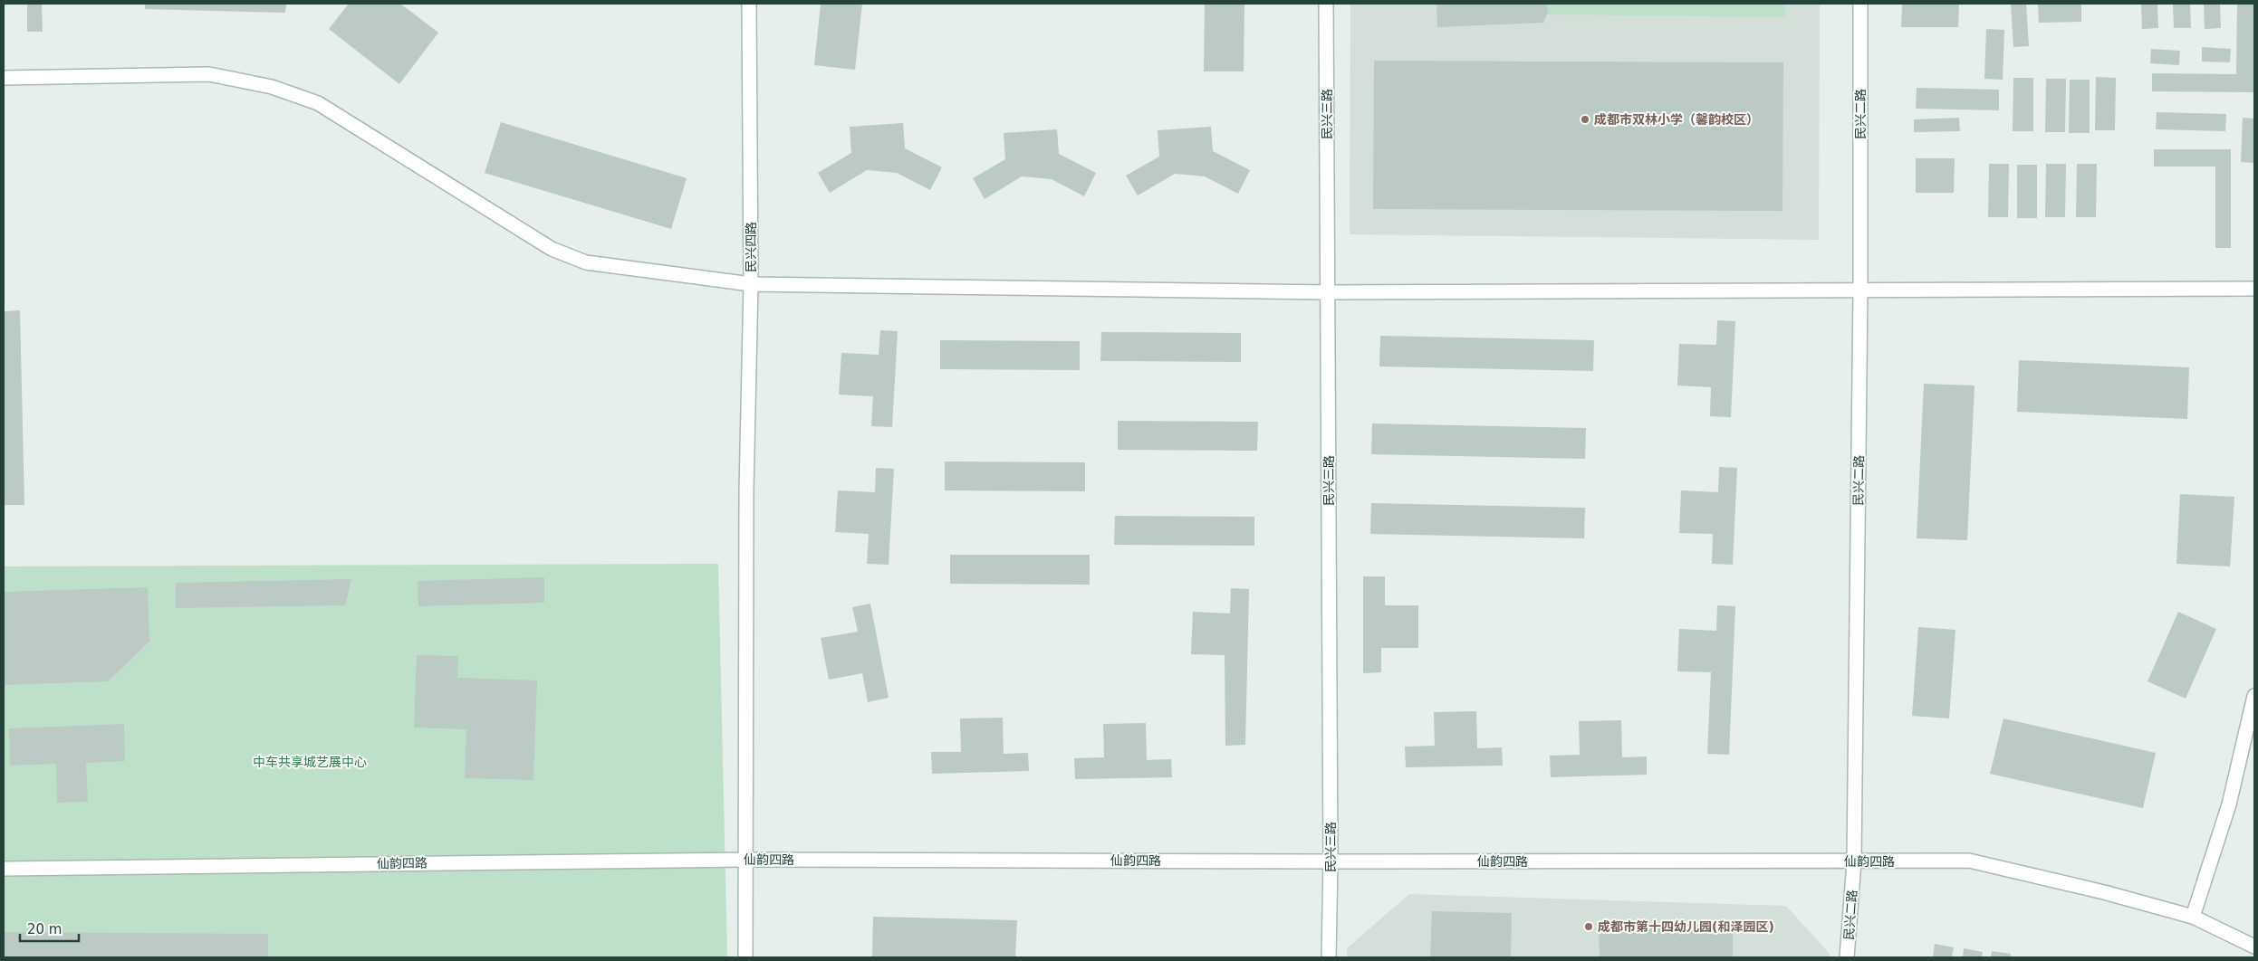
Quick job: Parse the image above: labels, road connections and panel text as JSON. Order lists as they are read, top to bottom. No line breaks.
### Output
{"streets":{"street":["民兴三路","民兴二路","民兴四路","仙韵四路"]},"crossings":[["民兴三路","仙韵四路"],["民兴二路","仙韵四路"],["民兴四路","仙韵四路"]],"parks":["中车共享城艺展中心"],"places":["成都市双林小学（馨韵校区）","成都市第十四幼儿园(和泽园区)"],"scale_bar":"20 m"}
